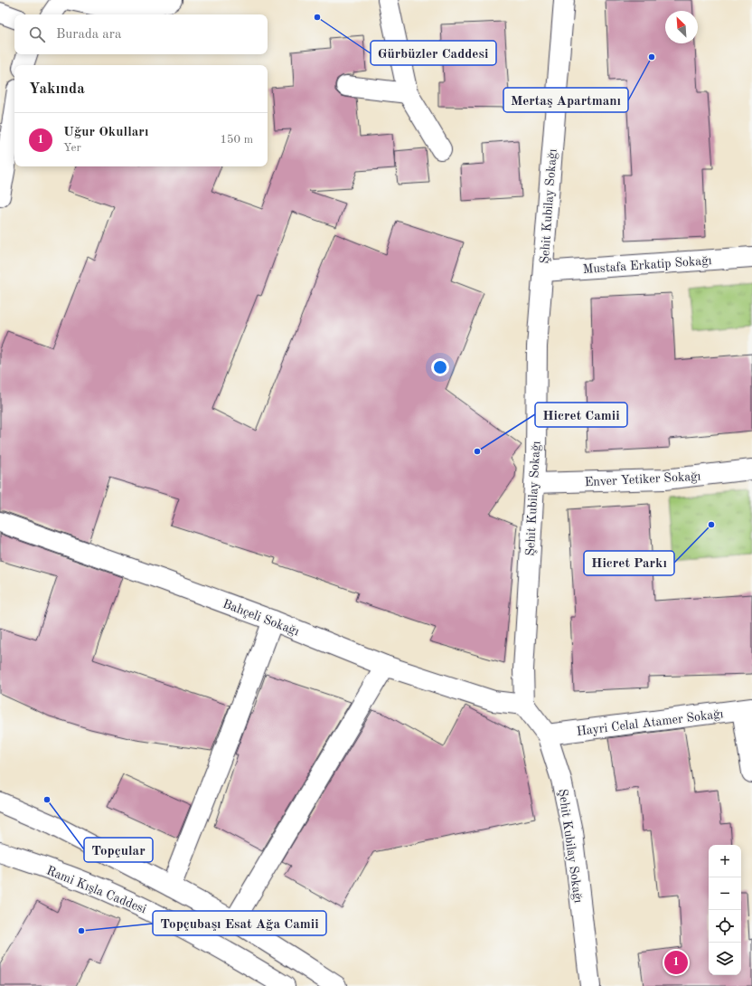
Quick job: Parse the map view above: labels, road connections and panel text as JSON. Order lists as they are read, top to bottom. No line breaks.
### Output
{"streets":{"street":["Şehit Kubilay Sokağı","Mustafa Erkatip Sokağı","Enver Yetiker Sokağı","Bahçeli Sokağı","Hayri Celal Atamer Sokağı","Rami Kışla Caddesi"]},"crossings":[["Şehit Kubilay Sokağı","Mustafa Erkatip Sokağı"],["Şehit Kubilay Sokağı","Enver Yetiker Sokağı"],["Şehit Kubilay Sokağı","Bahçeli Sokağı"],["Şehit Kubilay Sokağı","Hayri Celal Atamer Sokağı"]],"places":["Gürbüzler Caddesi","Mertaş Apartmanı","Hicret Camii","Hicret Parkı","Topçular","Topçubaşı Esat Ağa Camii"],"north":"top left","page":{"search":"Burada ara","heading":"Yakında","list":[{"mark":"1","name":"Uğur Okulları","note":"Yer","value":"150 m"}],"map_buttons":["+","−"],"pins":"1"}}
